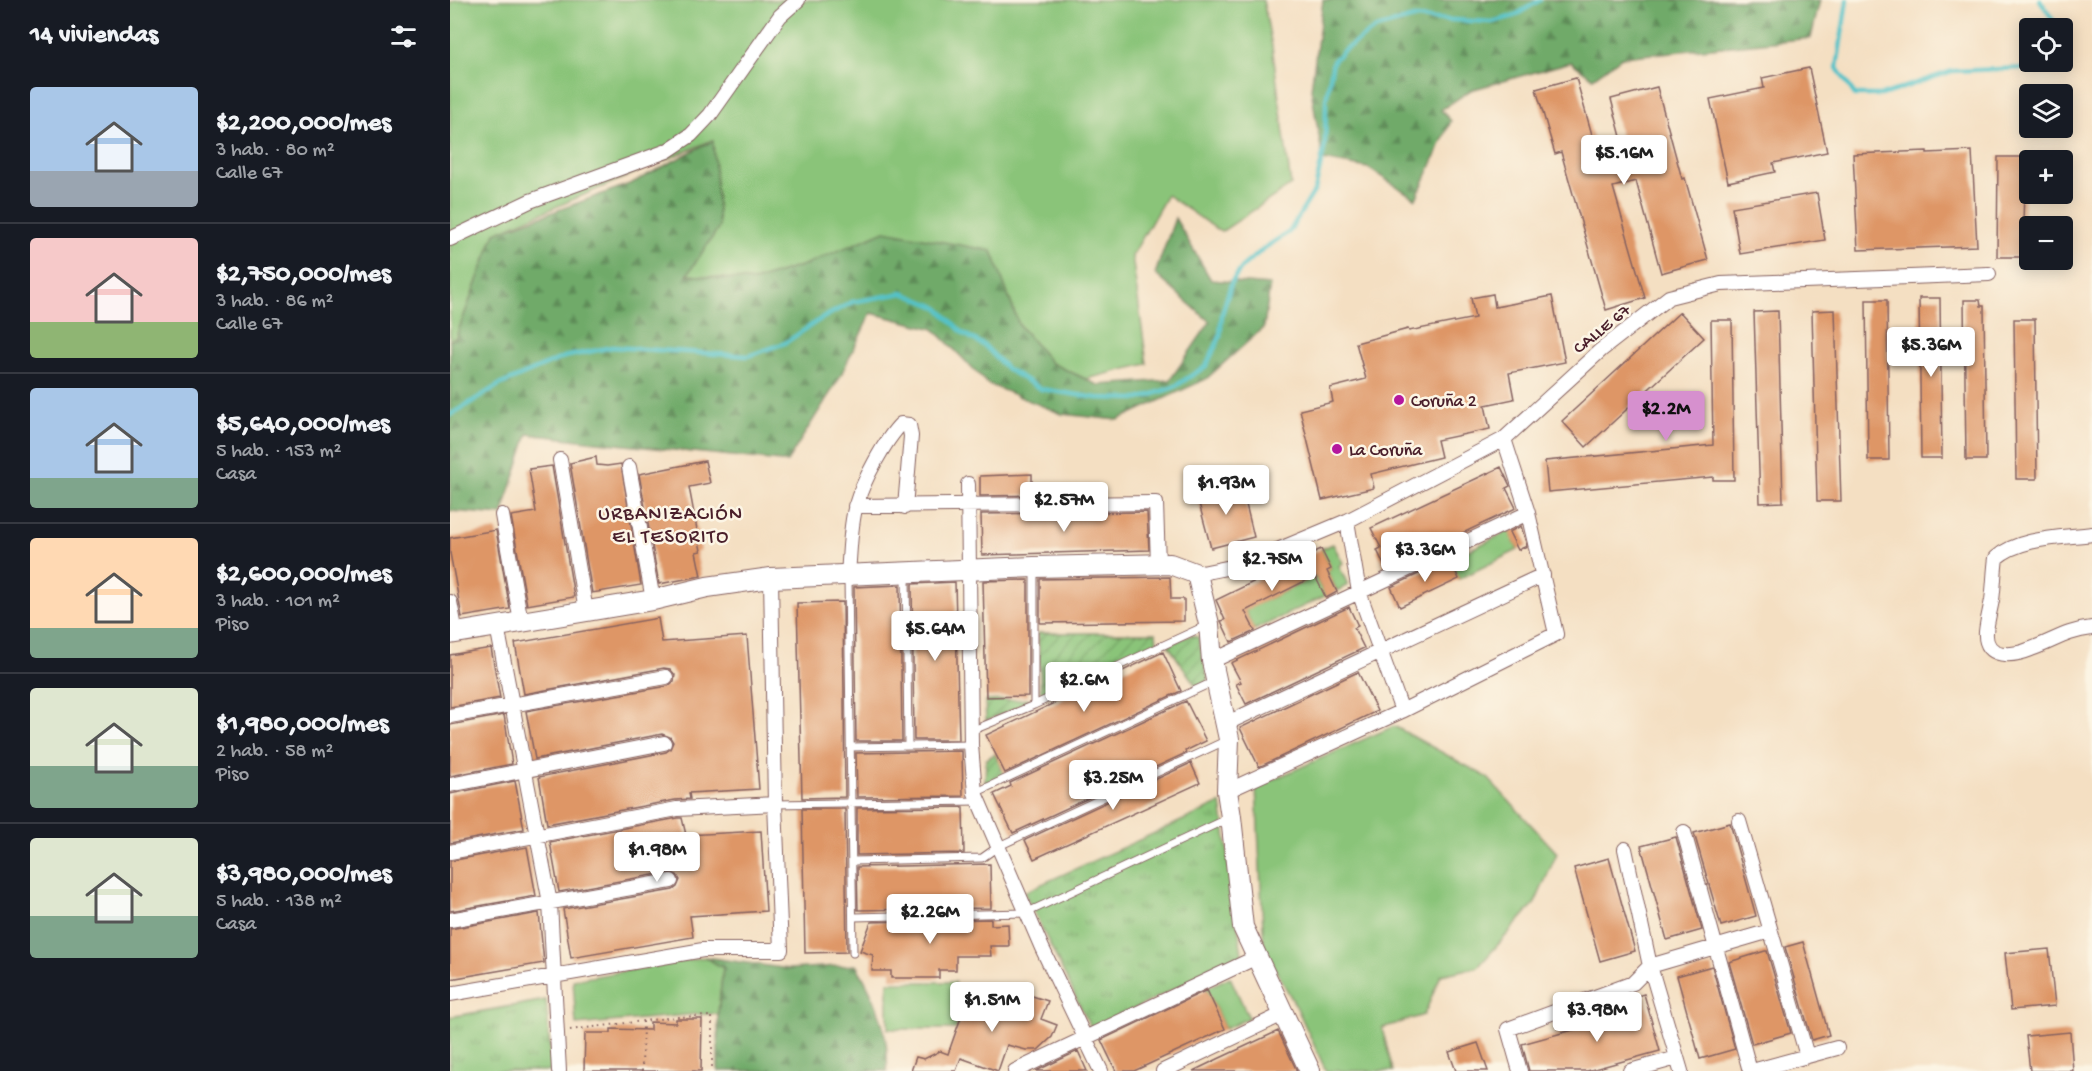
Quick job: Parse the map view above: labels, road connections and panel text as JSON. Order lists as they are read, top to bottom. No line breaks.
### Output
{"streets":{"street":["CALLE 67"]},"districts":["URBANIZACIÓN EL TESORITO"],"places":["Coruña 2","La Coruña"],"page":{"heading":"14 viviendas","map_buttons":["+","−"],"list":[{"name":"$2,200,000/mes","note":"3 hab. · 80 m² · Calle 67"},{"name":"$2,750,000/mes","note":"3 hab. · 86 m² · Calle 67"},{"name":"$5,640,000/mes","note":"5 hab. · 153 m² · Casa"},{"name":"$2,600,000/mes","note":"3 hab. · 101 m² · Piso"},{"name":"$1,980,000/mes","note":"2 hab. · 58 m² · Piso"},{"name":"$3,980,000/mes","note":"5 hab. · 138 m² · Casa"}],"price":["$5.16M","$5.36M","$2.2M","$1.93M","$2.57M","$3.36M","$2.75M","$5.64M","$2.6M","$3.25M","$1.98M","$2.26M","$1.51M","$3.98M"]}}
